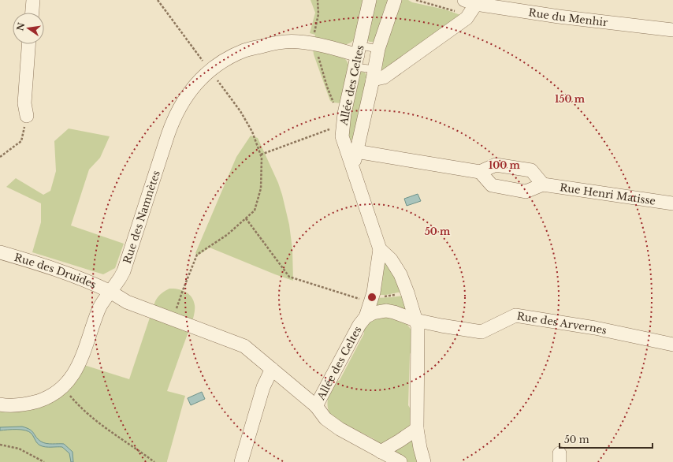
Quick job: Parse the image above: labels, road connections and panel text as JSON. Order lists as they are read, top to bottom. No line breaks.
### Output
{"streets":{"street":["Rue du Menhir","Allée des Celtes","Rue Henri Matisse","Rue des Namnètes","Rue des Druides","Rue des Arvernes"]},"crossings":[["Rue du Menhir","Allée des Celtes"],["Allée des Celtes","Rue des Namnètes"],["Allée des Celtes","Rue des Arvernes"],["Rue des Namnètes","Rue des Druides"]],"scale_bar":"50 m","north":"left","rings":["150 m","100 m","50 m"]}
